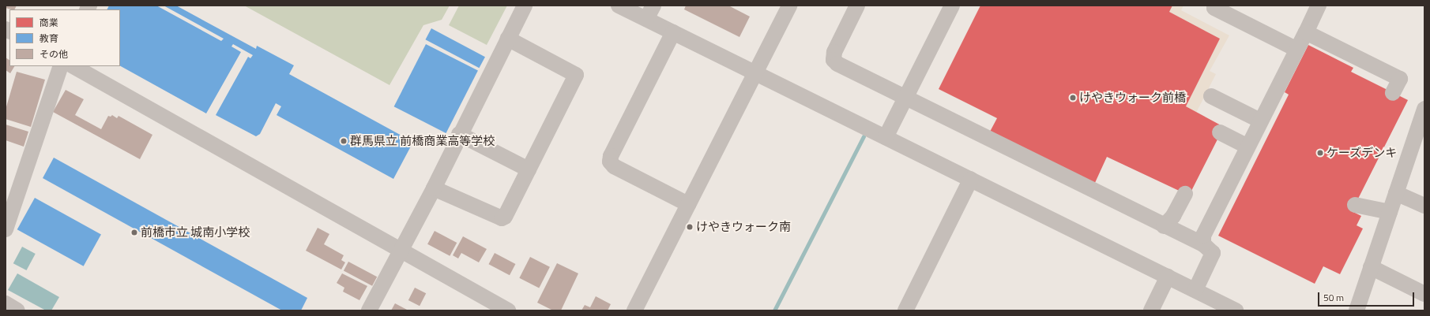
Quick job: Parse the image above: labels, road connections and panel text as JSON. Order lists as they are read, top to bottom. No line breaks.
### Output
{"places":["けやきウォーク前橋","群馬県立 前橋商業高等学校","ケーズデンキ","けやきウォーク南","前橋市立 城南小学校"],"legend":["商業","教育","その他"],"scale_bar":"50 m"}
